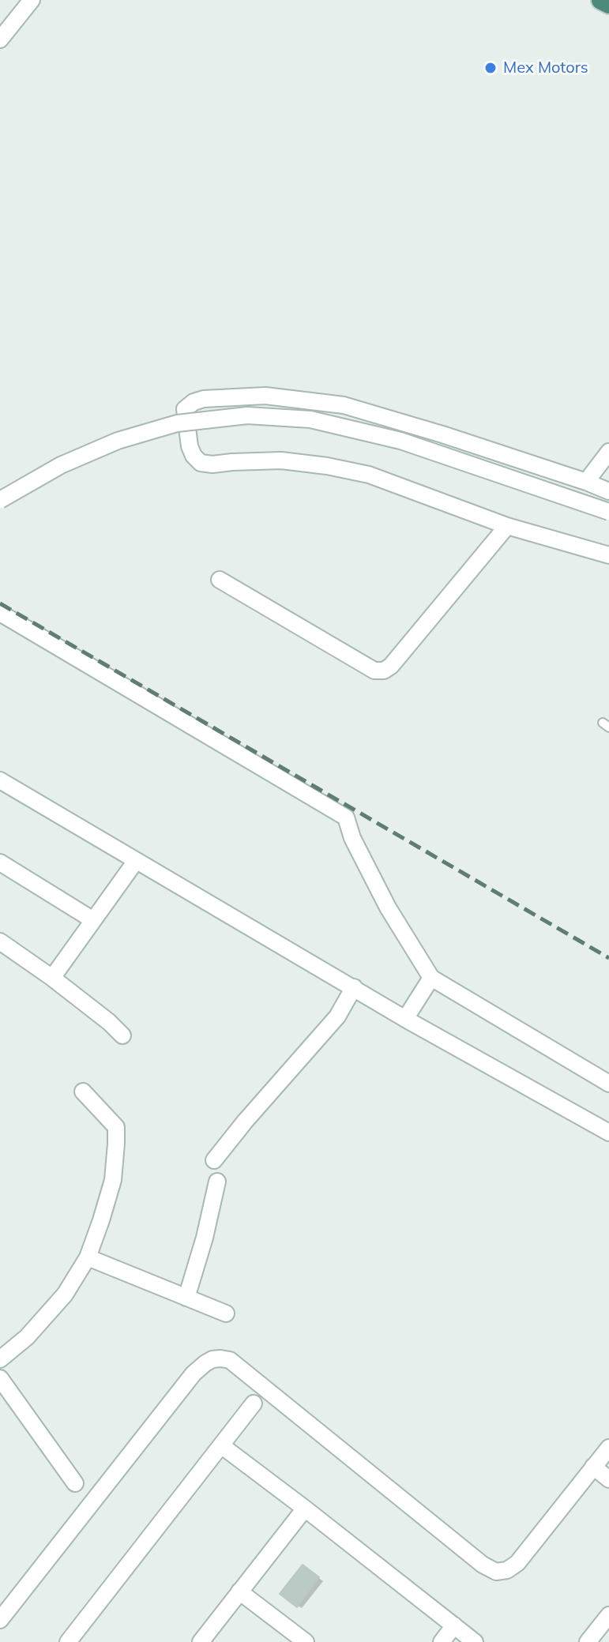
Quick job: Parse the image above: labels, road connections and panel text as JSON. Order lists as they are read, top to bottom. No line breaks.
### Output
{"places":["Mex Motors"]}
